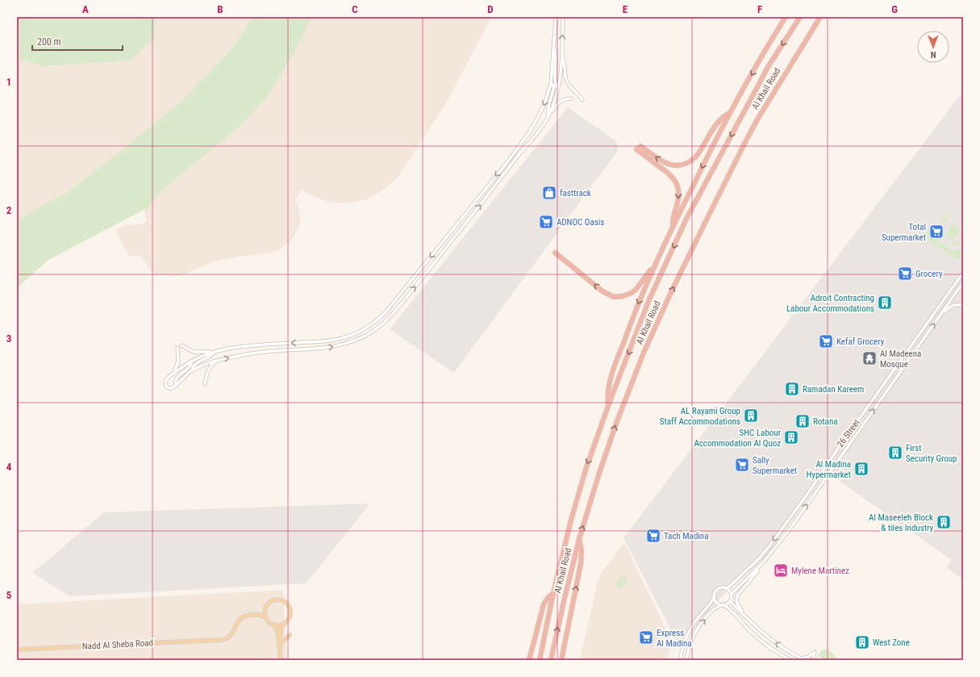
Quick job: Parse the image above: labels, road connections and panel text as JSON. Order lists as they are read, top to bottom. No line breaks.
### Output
{"streets":{"highway":["Al Khail Road"],"main road":["Nadd Al Sheba Road"],"street":["26 Street"]},"places":{"shop":["fasttrack"],"supermarket":["ADNOC Oasis","Total Supermarket","Grocery","Kefaf Grocery","Sally Supermarket","Tach Madina","Express Al Madina"],"building":["Adroit Contracting Labour Accommodations","Ramadan Kareem","AL Rayami Group Staff Accommodations","Rotana","SHC Labour Accommodation Al Quoz","First Security Group","Al Madina Hypermarket","Al Maseeleh Block & tiles Industry","West Zone"],"temple":["Al Madeena Mosque"],"hotel":["Mylene Martinez"]},"scale_bar":"200 m","north":"bottom","grid":{"columns":["A","B","C","D","E","F","G"],"rows":["1","2","3","4","5"]}}
